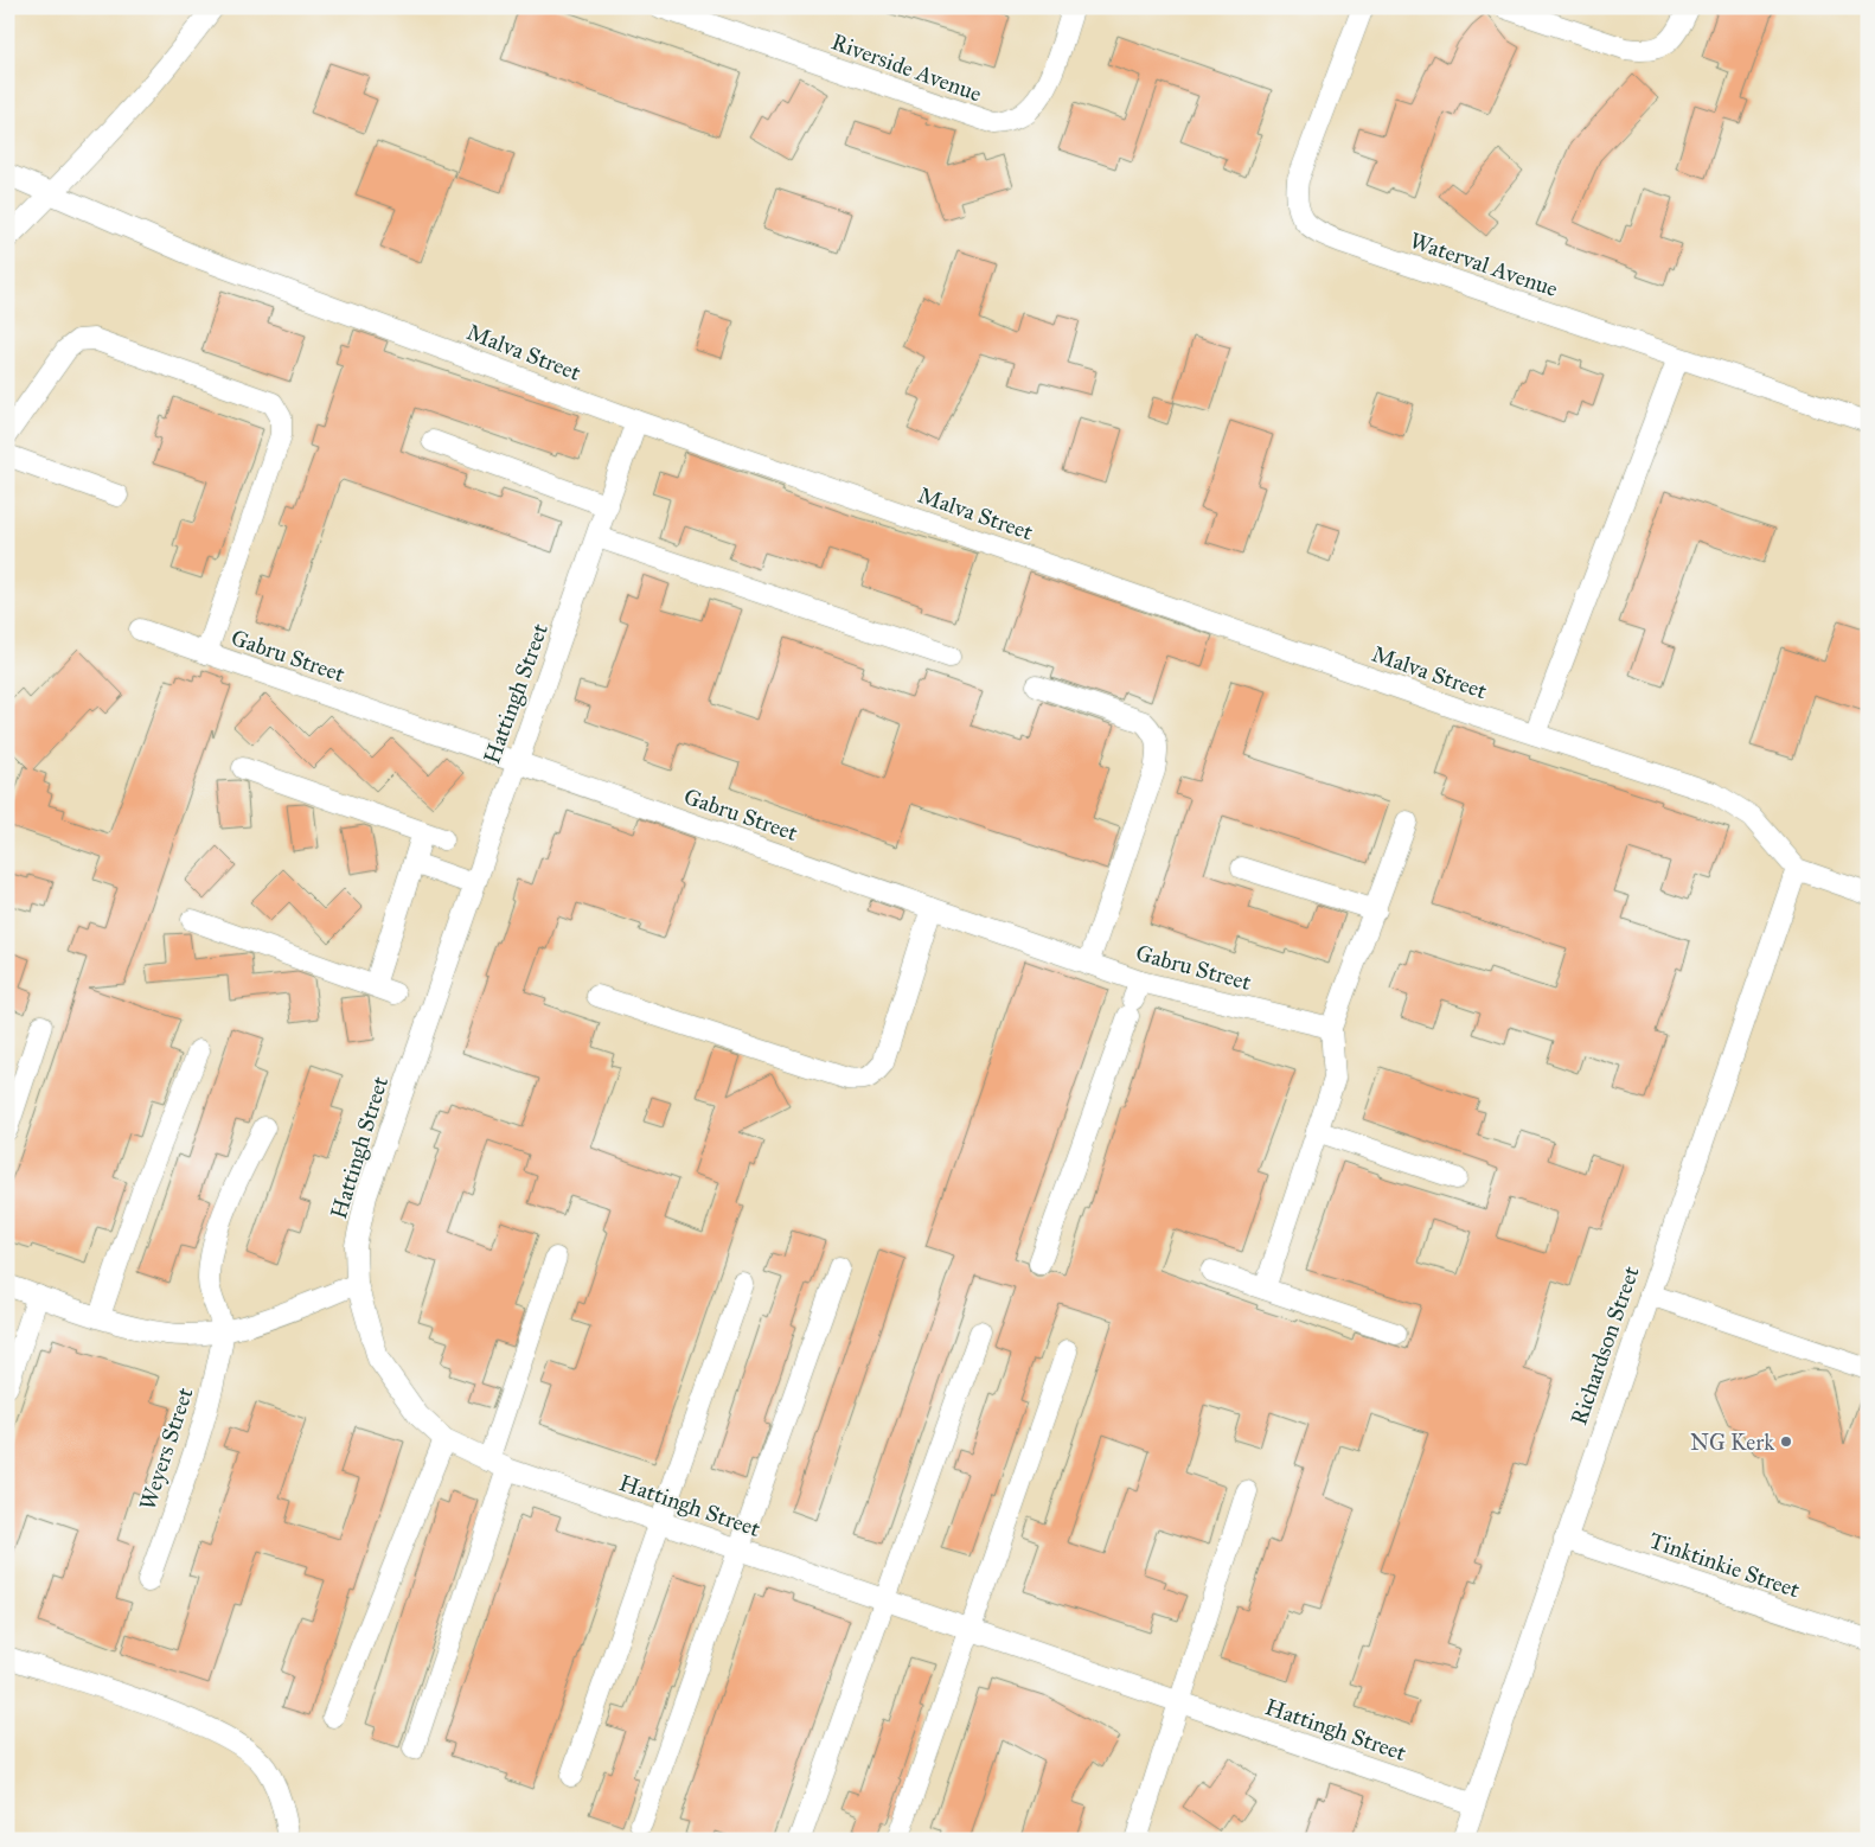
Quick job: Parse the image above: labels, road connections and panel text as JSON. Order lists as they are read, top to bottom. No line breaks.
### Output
{"streets":{"street":["Riverside Avenue","Waterval Avenue","Malva Street","Gabru Street","Hattingh Street","Richardson Street","Weyers Street","Tinktinkie Street"]},"crossings":[["Malva Street","Hattingh Street"],["Malva Street","Richardson Street"],["Gabru Street","Hattingh Street"],["Hattingh Street","Richardson Street"],["Richardson Street","Tinktinkie Street"]],"places":["NG Kerk"]}
